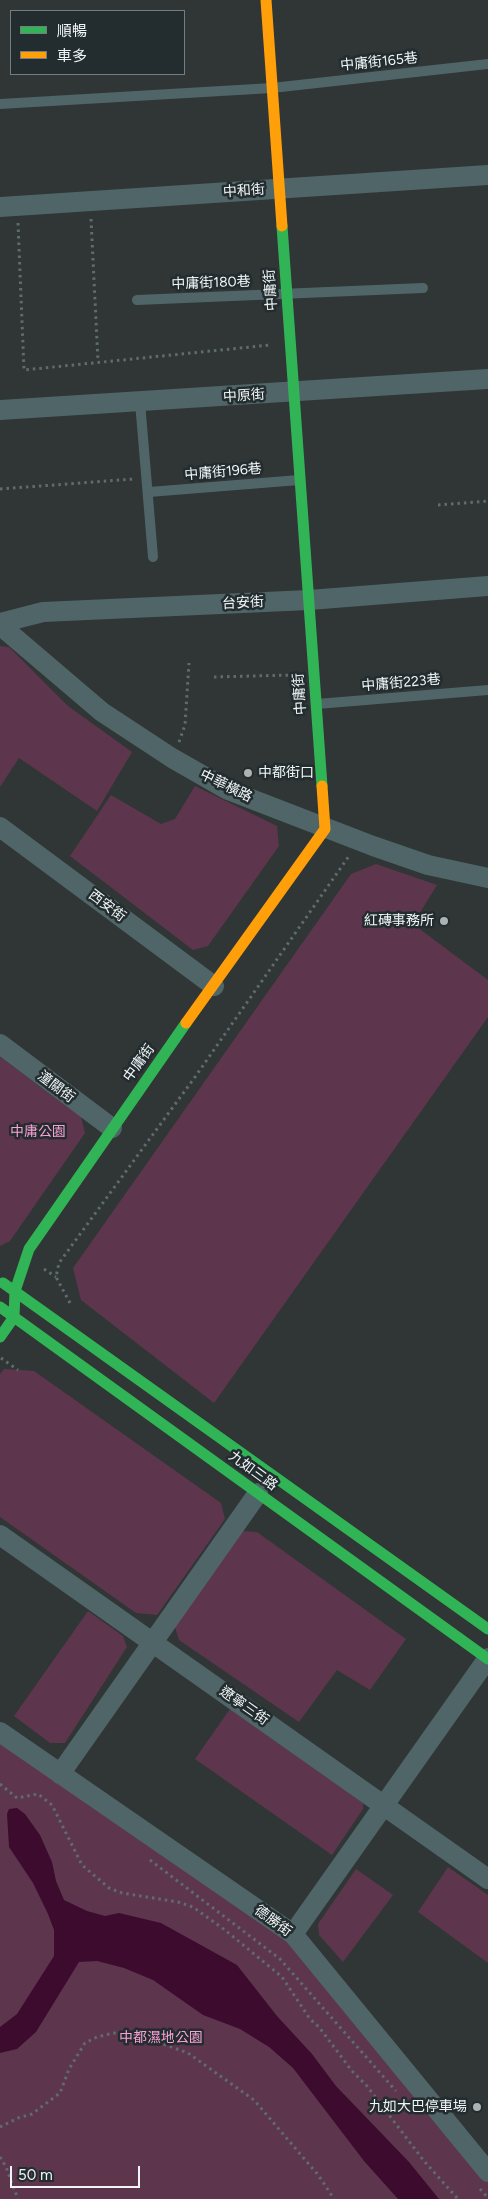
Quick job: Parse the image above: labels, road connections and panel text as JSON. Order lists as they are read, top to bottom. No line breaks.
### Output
{"streets":{"street":["中和街","中庸街","中原街","台安街","中華橫路","西安街","潼關街","九如三路","遼寧三街","德勝街"],"lane":["中庸街165巷","中庸街180巷","中庸街196巷","中庸街223巷"]},"crossings":[["中庸街165巷","中庸街"],["中和街","中庸街"],["中庸街180巷","中庸街"],["中庸街","中原街"],["中庸街","中庸街196巷"],["中庸街","台安街"],["中庸街","中庸街223巷"],["中庸街","中華橫路"],["中庸街","西安街"],["中庸街","潼關街"],["中庸街","九如三路"],["台安街","中華橫路"]],"parks":["中庸公園","中都濕地公園"],"places":["中都街口","紅磚事務所","九如大巴停車場"],"legend":["順暢","車多"],"scale_bar":"50 m"}
